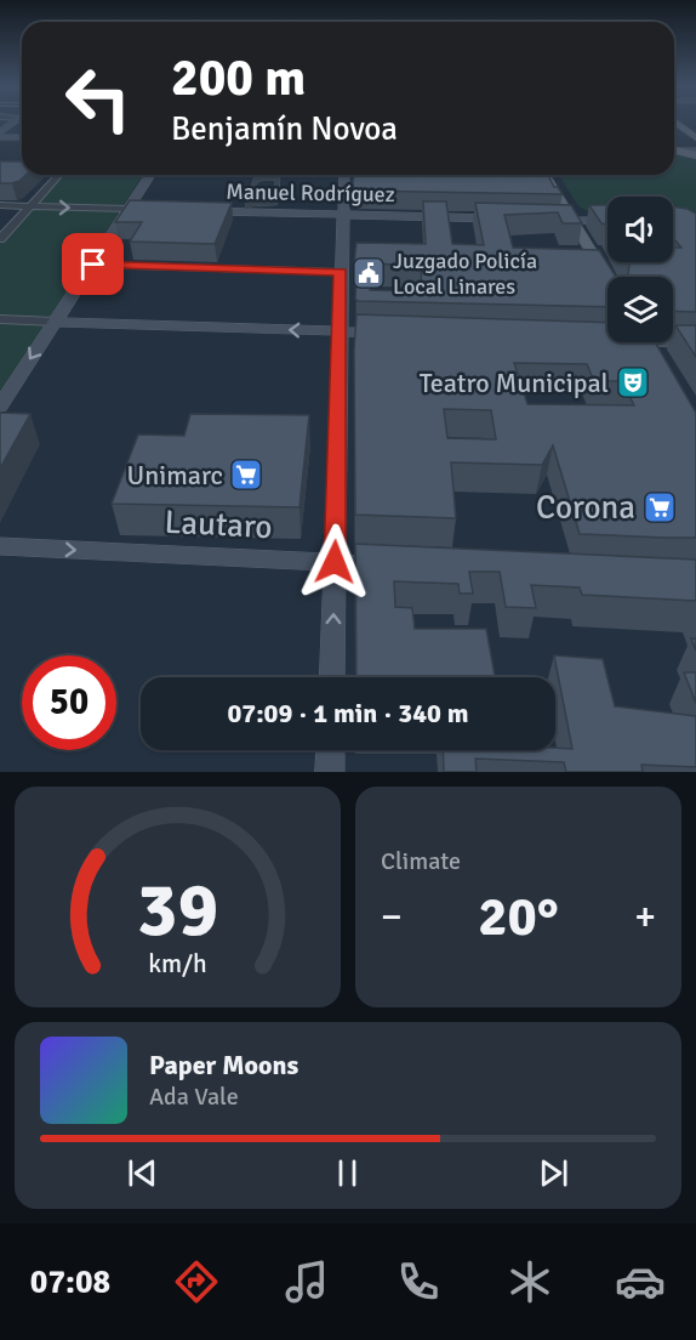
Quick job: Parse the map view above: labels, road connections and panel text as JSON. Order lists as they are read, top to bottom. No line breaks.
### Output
{"streets":{"main road":["Manuel Rodríguez","Lautaro"]},"one_way":["Lautaro"],"places":{"public building":["Juzgado Policía Local Linares"],"theatre":["Teatro Municipal"],"supermarket":["Unimarc","Corona"]},"page":{"turn":["200 m","Benjamín Novoa"],"limit":"50","trip":"07:09 · 1 min · 340 m","tile":"Climate","heat":["−","20°","+"],"song":["Paper Moons","Ada Vale"],"tabs":"07:08","gauge":["39","km/h"]}}
